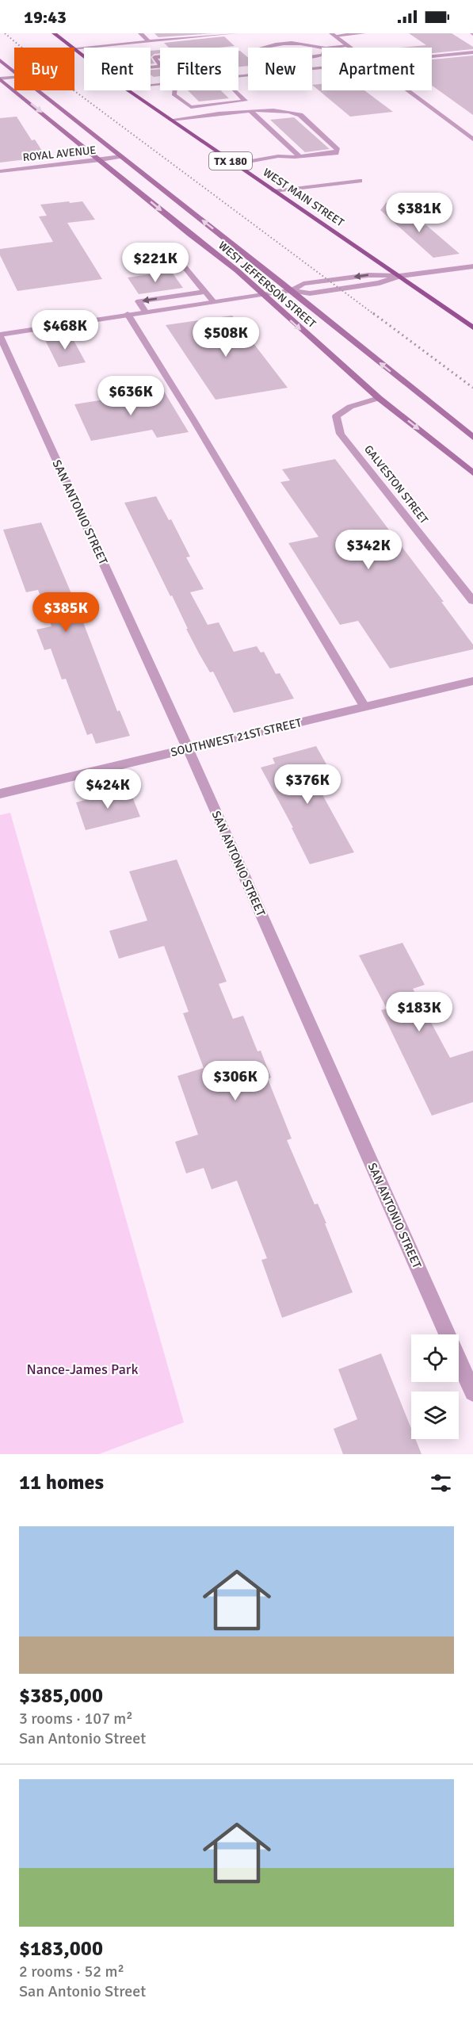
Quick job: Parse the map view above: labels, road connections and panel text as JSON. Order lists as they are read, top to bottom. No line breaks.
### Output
{"streets":{"main road":["TX 180","WEST MAIN STREET","WEST JEFFERSON STREET"],"street":["ROYAL AVENUE","GALVESTON STREET","SAN ANTONIO STREET","SOUTHWEST 21ST STREET"]},"crossings":[["ROYAL AVENUE","WEST JEFFERSON STREET"],["WEST JEFFERSON STREET","GALVESTON STREET"],["SAN ANTONIO STREET","SOUTHWEST 21ST STREET"]],"parks":["Nance-James Park"],"page":{"status":"19:43","chip":["Buy","Rent","Filters","New","Apartment"],"price":["$381K","$221K","$468K","$508K","$636K","$342K","$385K","$376K","$424K","$183K","$306K"],"heading":"11 homes","list":[{"name":"$385,000","note":"3 rooms · 107 m² · San Antonio Street"},{"name":"$183,000","note":"2 rooms · 52 m² · San Antonio Street"}]}}
